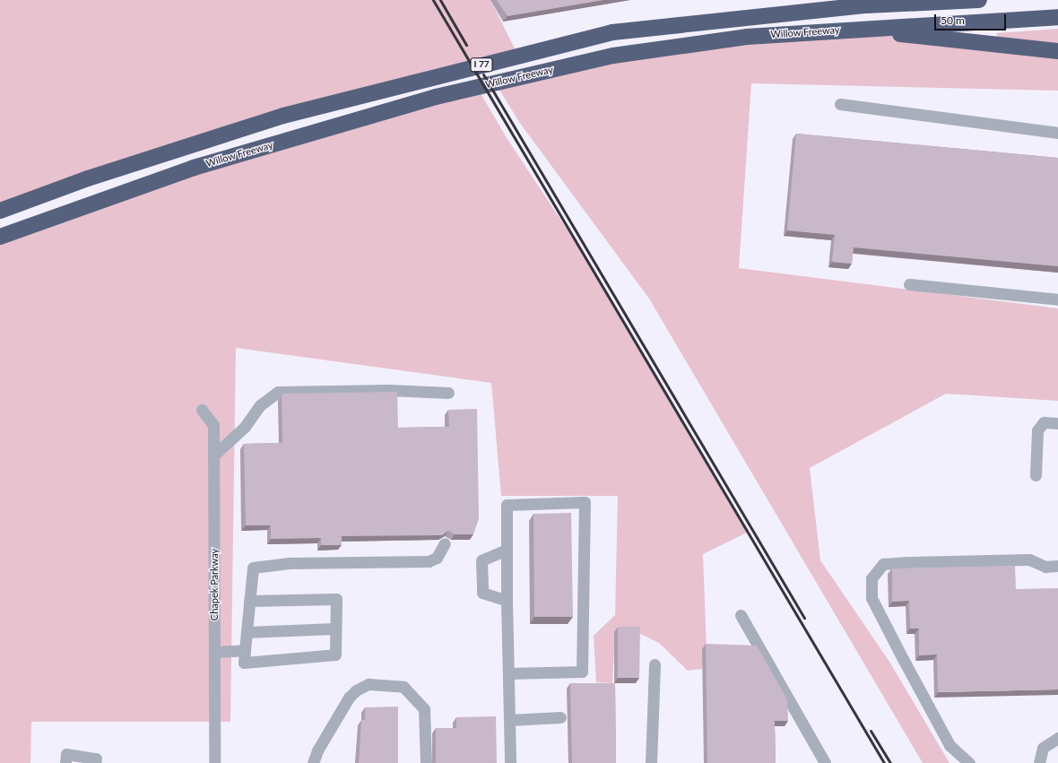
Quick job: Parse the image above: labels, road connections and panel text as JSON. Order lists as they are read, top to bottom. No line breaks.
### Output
{"streets":{"highway":["Willow Freeway","I 77"],"street":["Chapek Parkway"]},"scale_bar":"50 m"}
